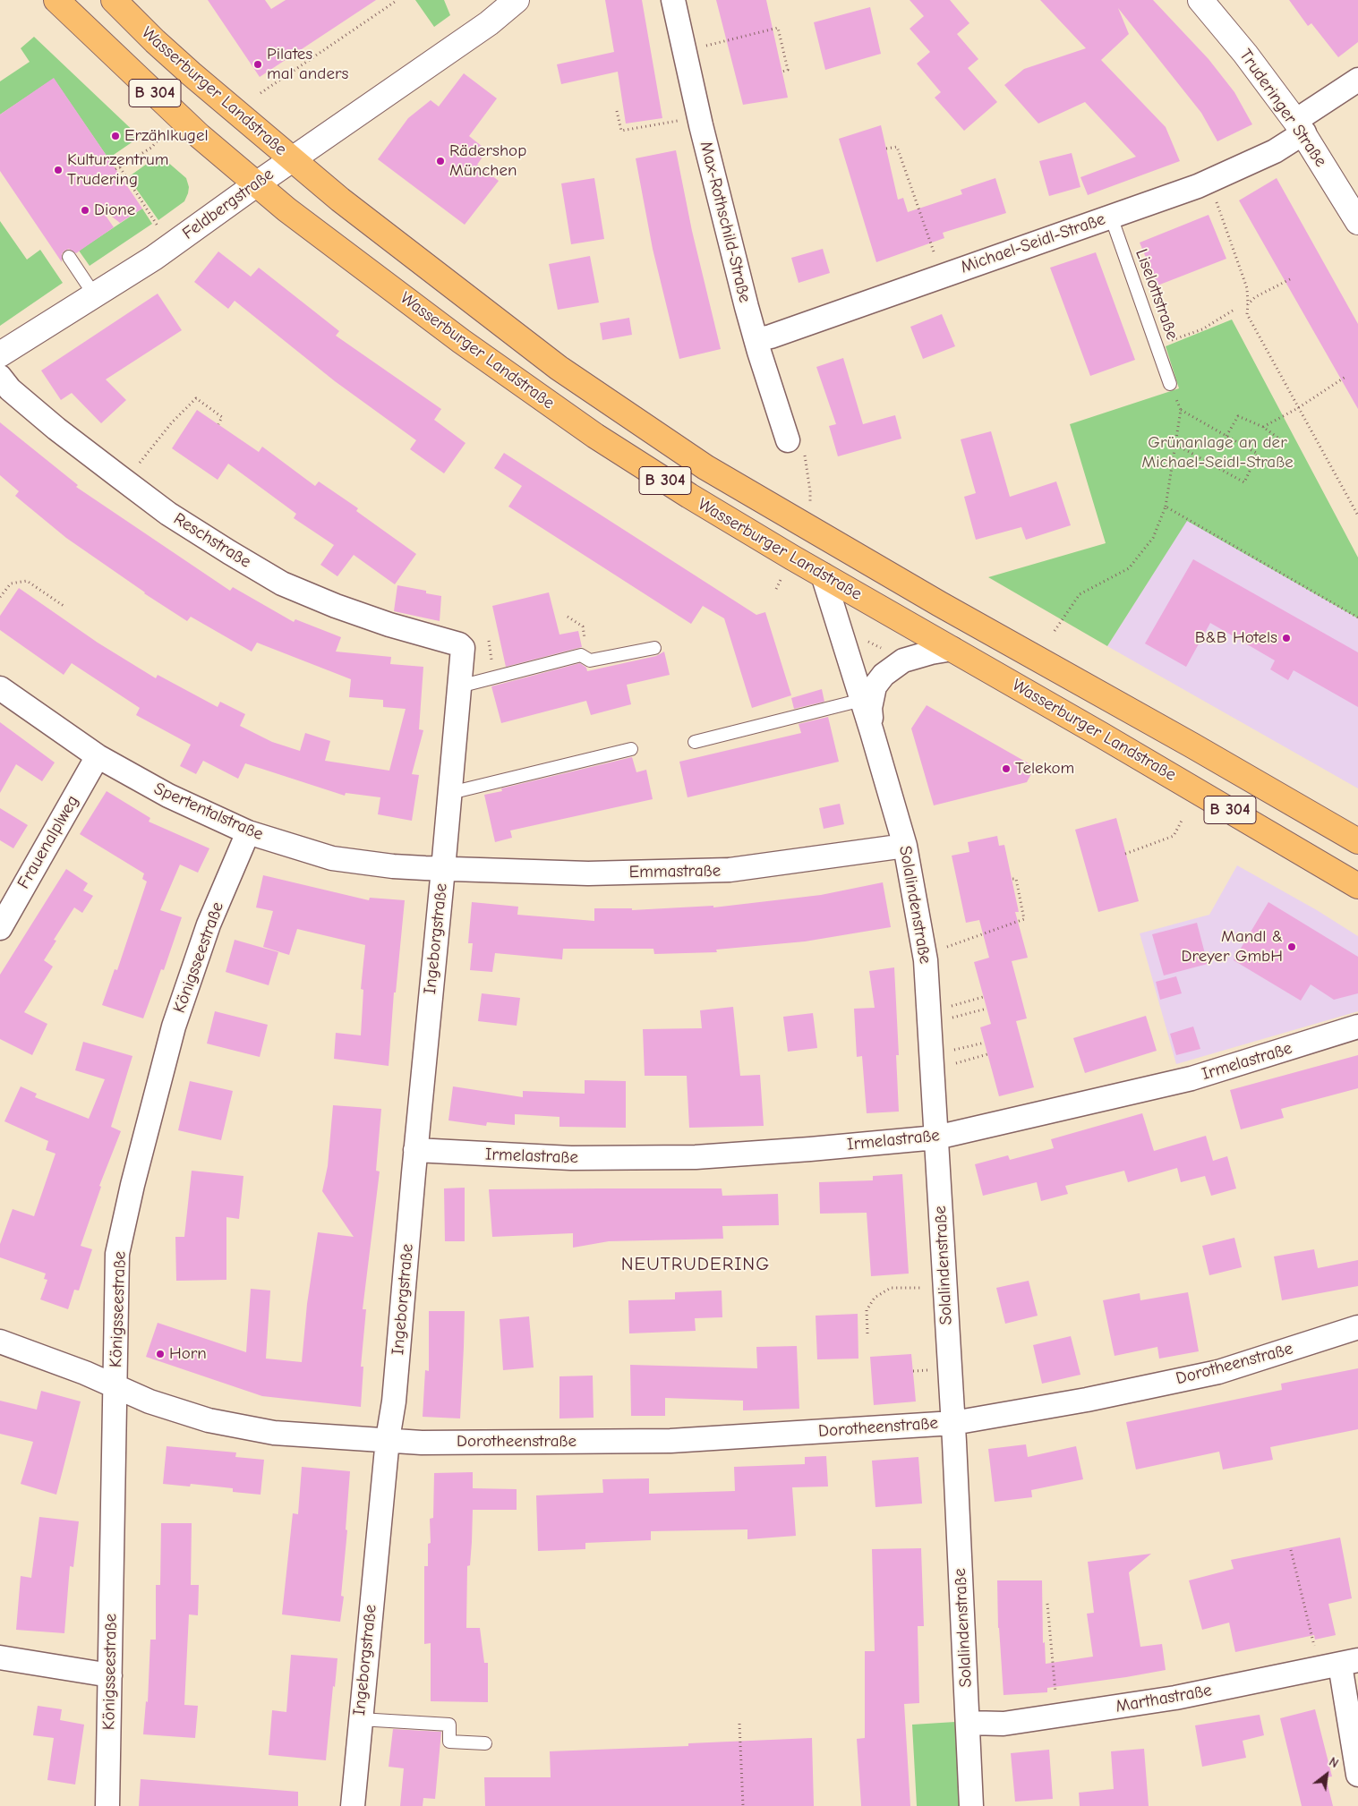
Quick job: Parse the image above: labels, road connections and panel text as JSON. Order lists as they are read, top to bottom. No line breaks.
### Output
{"streets":{"main road":["Wasserburger Landstraße","B 304"],"street":["Truderinger Straße","Feldbergstraße","Max-Rothschild-Straße","Michael-Seidl-Straße","Reschstraße","Spertentalstraße","Frauenalplweg","Emmastraße","Solalindenstraße","Ingeborgstraße","Königsseestraße","Irmelastraße","Dorotheenstraße","Marthastraße"],"lane":["Liselottstraße"]},"crossings":[["Wasserburger Landstraße","Feldbergstraße"],["Wasserburger Landstraße","Solalindenstraße"],["Truderinger Straße","Michael-Seidl-Straße"],["Max-Rothschild-Straße","Michael-Seidl-Straße"],["Michael-Seidl-Straße","Liselottstraße"],["Reschstraße","Ingeborgstraße"],["Spertentalstraße","Frauenalplweg"],["Spertentalstraße","Emmastraße"],["Spertentalstraße","Ingeborgstraße"],["Spertentalstraße","Königsseestraße"],["Emmastraße","Solalindenstraße"],["Emmastraße","Ingeborgstraße"],["Solalindenstraße","Irmelastraße"],["Solalindenstraße","Dorotheenstraße"],["Solalindenstraße","Marthastraße"],["Ingeborgstraße","Irmelastraße"],["Ingeborgstraße","Dorotheenstraße"],["Königsseestraße","Dorotheenstraße"]],"districts":["NEUTRUDERING"],"parks":["Grünanlage an der Michael-Seidl-Straße"],"places":["Pilates mal anders","Erzählkugel","Rädershop München","Kulturzentrum Trudering","Dione","B&B Hotels","Telekom","Mandl & Dreyer GmbH","Horn"],"north":"top right"}
